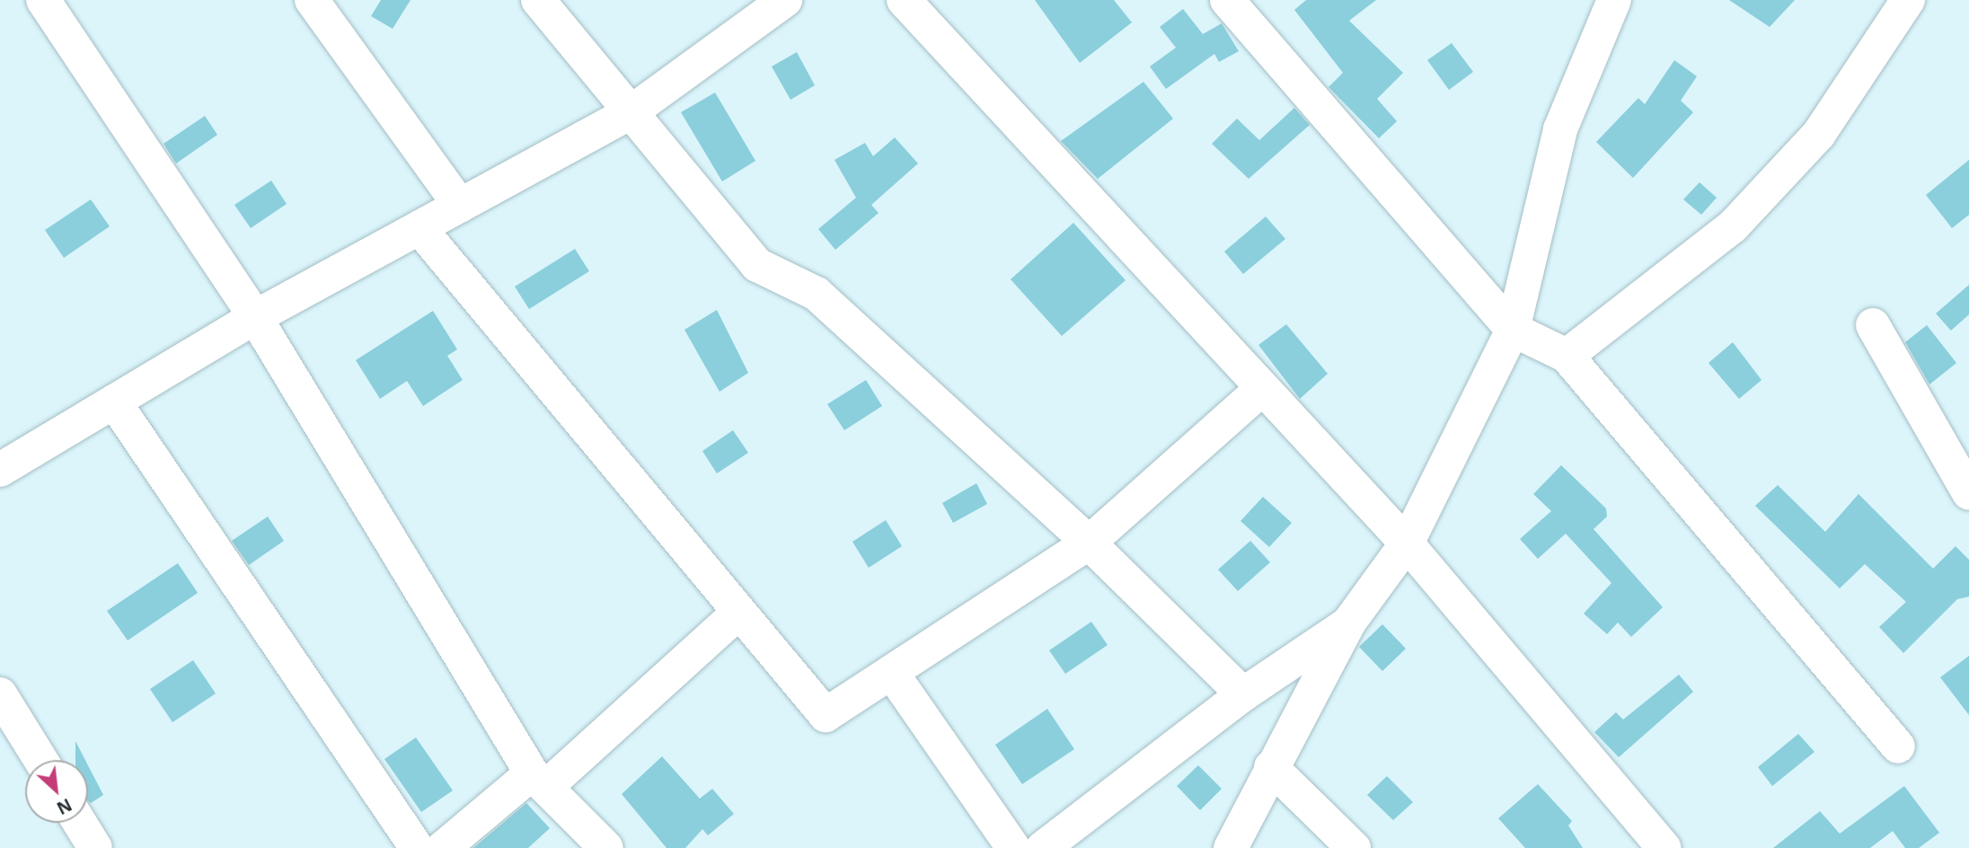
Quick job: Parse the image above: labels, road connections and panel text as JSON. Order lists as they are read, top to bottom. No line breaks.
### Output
{"north":"bottom right"}
